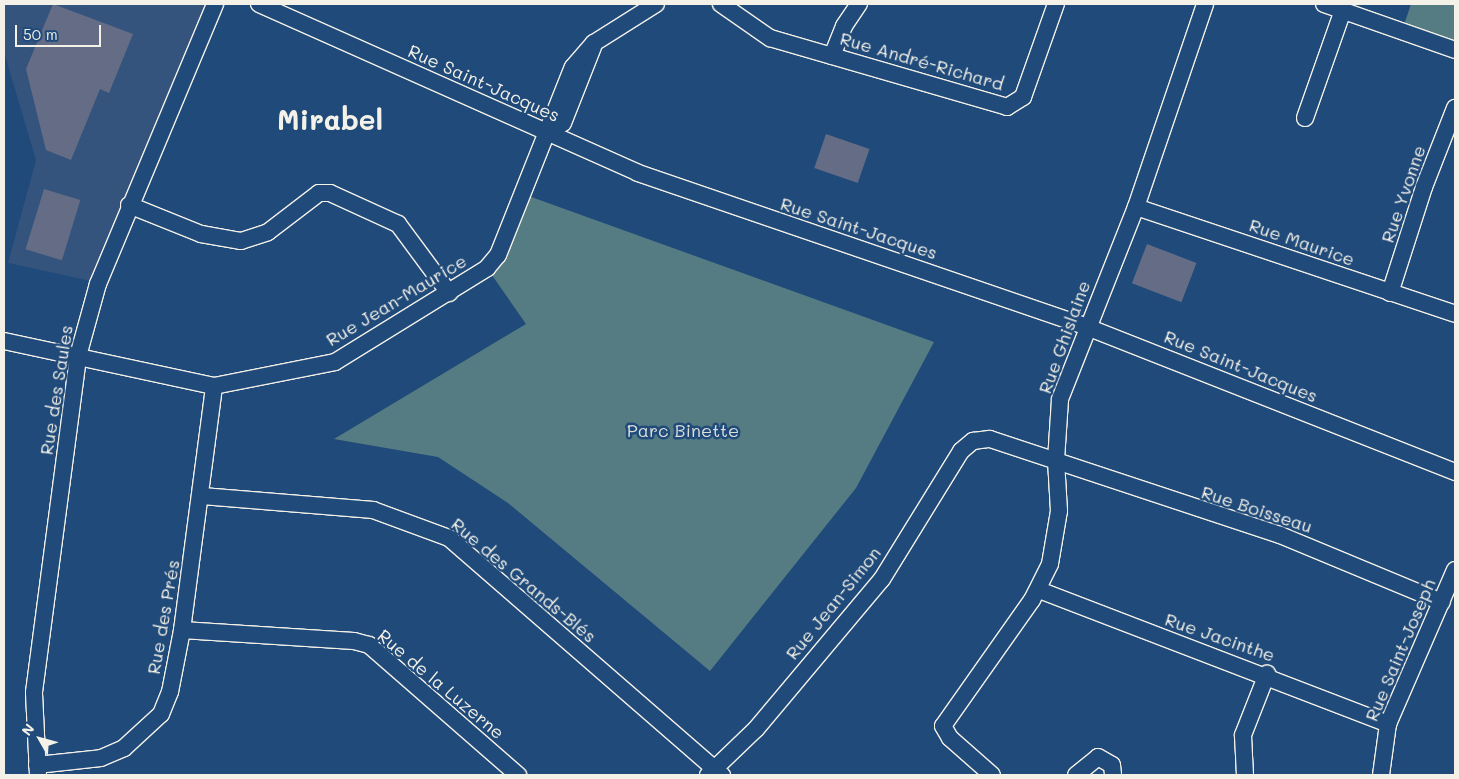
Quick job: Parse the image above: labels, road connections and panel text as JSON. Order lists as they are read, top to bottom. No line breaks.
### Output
{"streets":{"street":["Rue André-Richard","Rue Saint-Jacques","Rue Yvonne","Rue Maurice","Rue Jean-Maurice","Rue Ghislaine","Rue des Saules","Rue Boisseau","Rue des Grands-Blés","Rue Jean-Simon","Rue des Prés","Rue Jacinthe","Rue Saint-Joseph","Rue de la Luzerne"]},"crossings":[["Rue Saint-Jacques","Rue Jean-Maurice"],["Rue Saint-Jacques","Rue Ghislaine"],["Rue Yvonne","Rue Maurice"],["Rue Maurice","Rue Ghislaine"],["Rue Jean-Maurice","Rue des Saules"],["Rue Jean-Maurice","Rue des Prés"],["Rue Ghislaine","Rue Boisseau"],["Rue Ghislaine","Rue Jean-Simon"],["Rue Ghislaine","Rue Jacinthe"],["Rue des Saules","Rue des Prés"],["Rue Boisseau","Rue Jean-Simon"],["Rue Boisseau","Rue Saint-Joseph"],["Rue des Grands-Blés","Rue Jean-Simon"],["Rue des Grands-Blés","Rue des Prés"],["Rue des Prés","Rue de la Luzerne"],["Rue Jacinthe","Rue Saint-Joseph"]],"districts":["Mirabel"],"parks":["Parc Binette"],"scale_bar":"50 m","north":"top left"}
